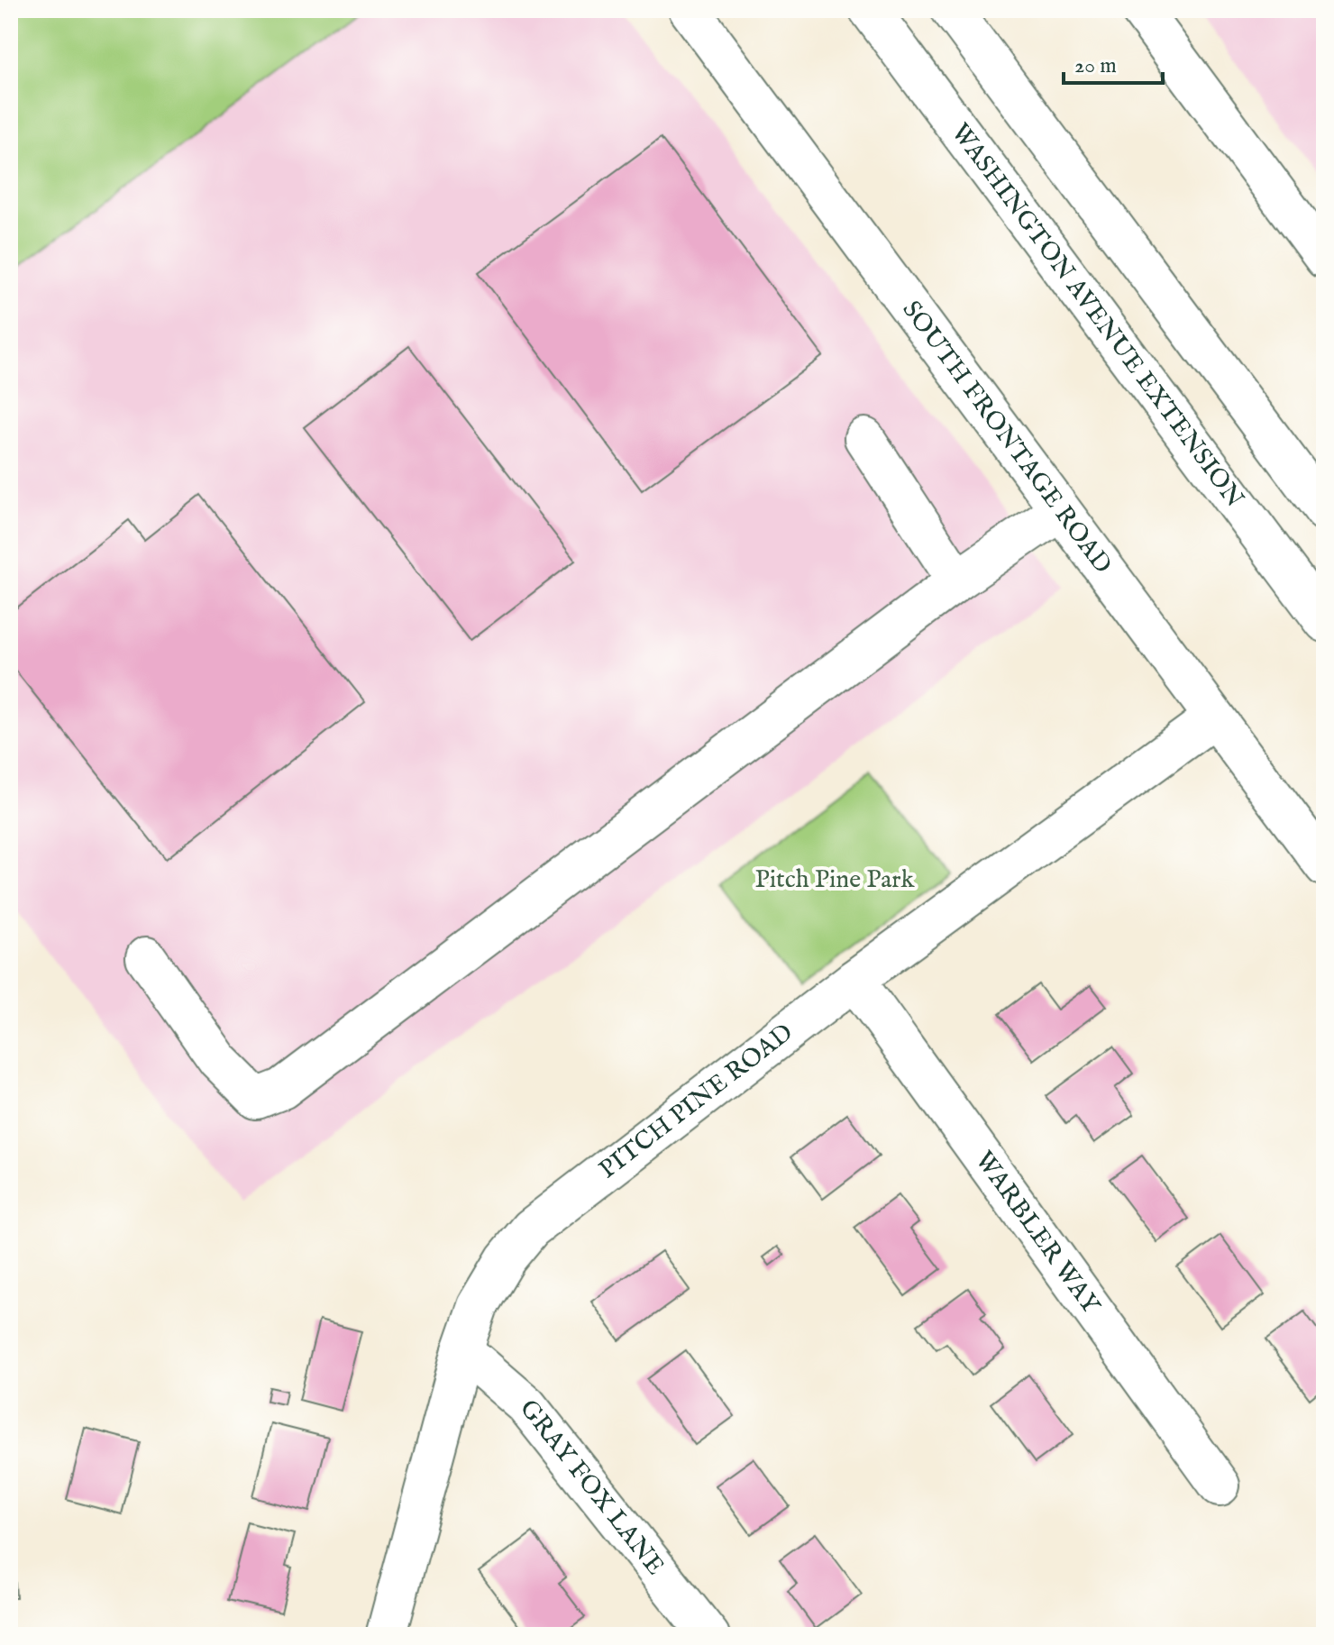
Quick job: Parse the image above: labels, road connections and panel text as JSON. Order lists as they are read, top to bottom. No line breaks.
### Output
{"streets":{"street":["WASHINGTON AVENUE EXTENSION","SOUTH FRONTAGE ROAD","PITCH PINE ROAD","WARBLER WAY","GRAY FOX LANE"]},"crossings":[["SOUTH FRONTAGE ROAD","PITCH PINE ROAD"],["PITCH PINE ROAD","WARBLER WAY"],["PITCH PINE ROAD","GRAY FOX LANE"]],"parks":["Pitch Pine Park"],"scale_bar":"20 m"}
